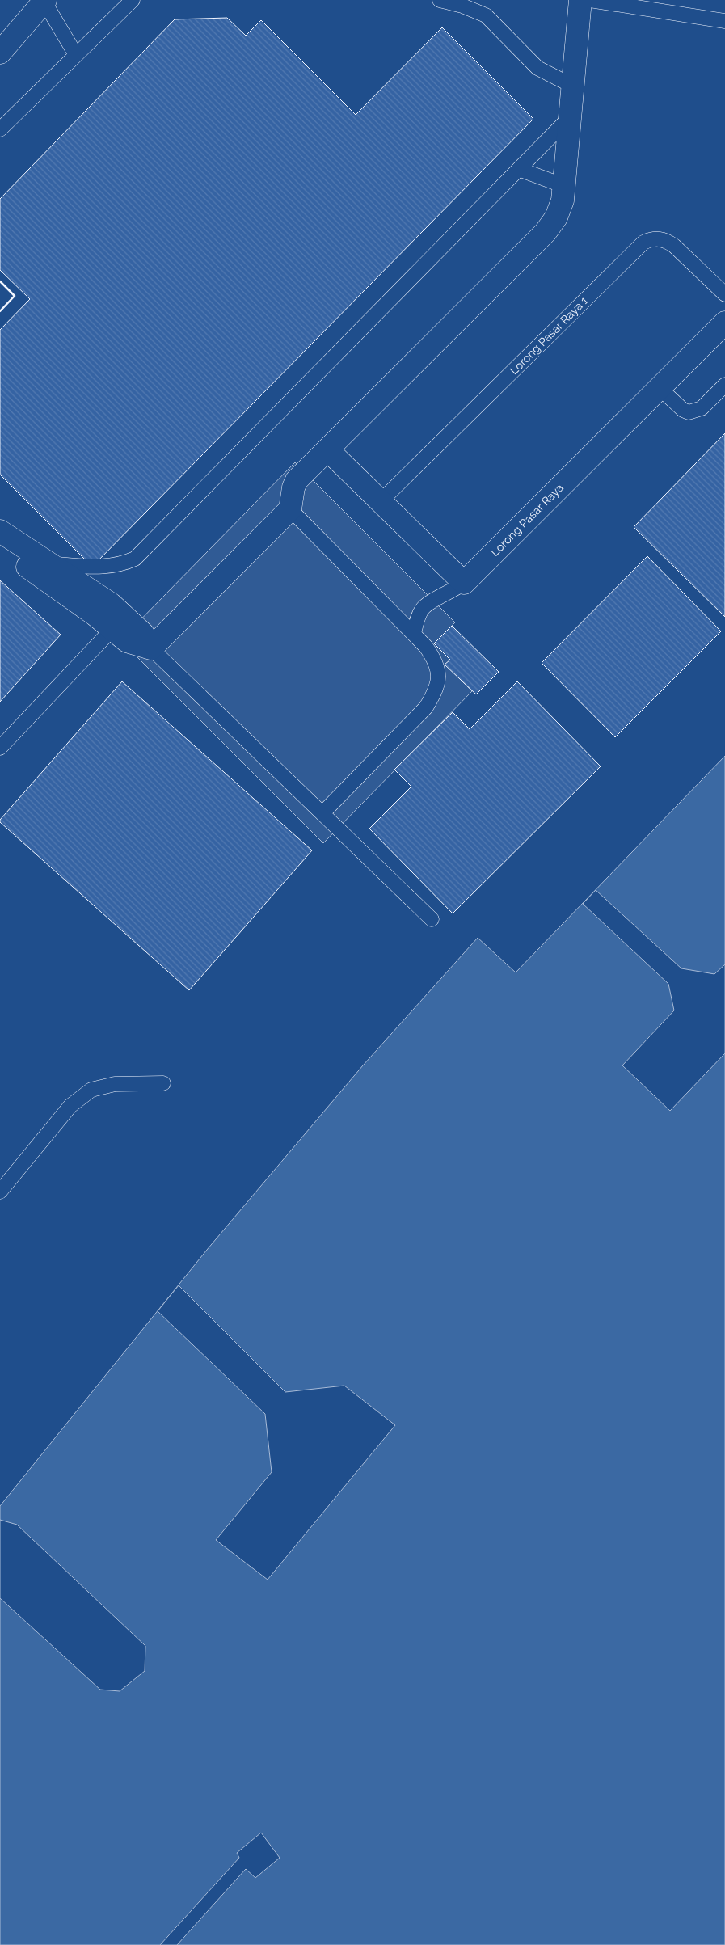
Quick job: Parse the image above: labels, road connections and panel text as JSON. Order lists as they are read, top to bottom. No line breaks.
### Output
{"streets":{"street":["Lorong Pasar Raya"],"lane":["Lorong Pasar Raya 1"]}}
